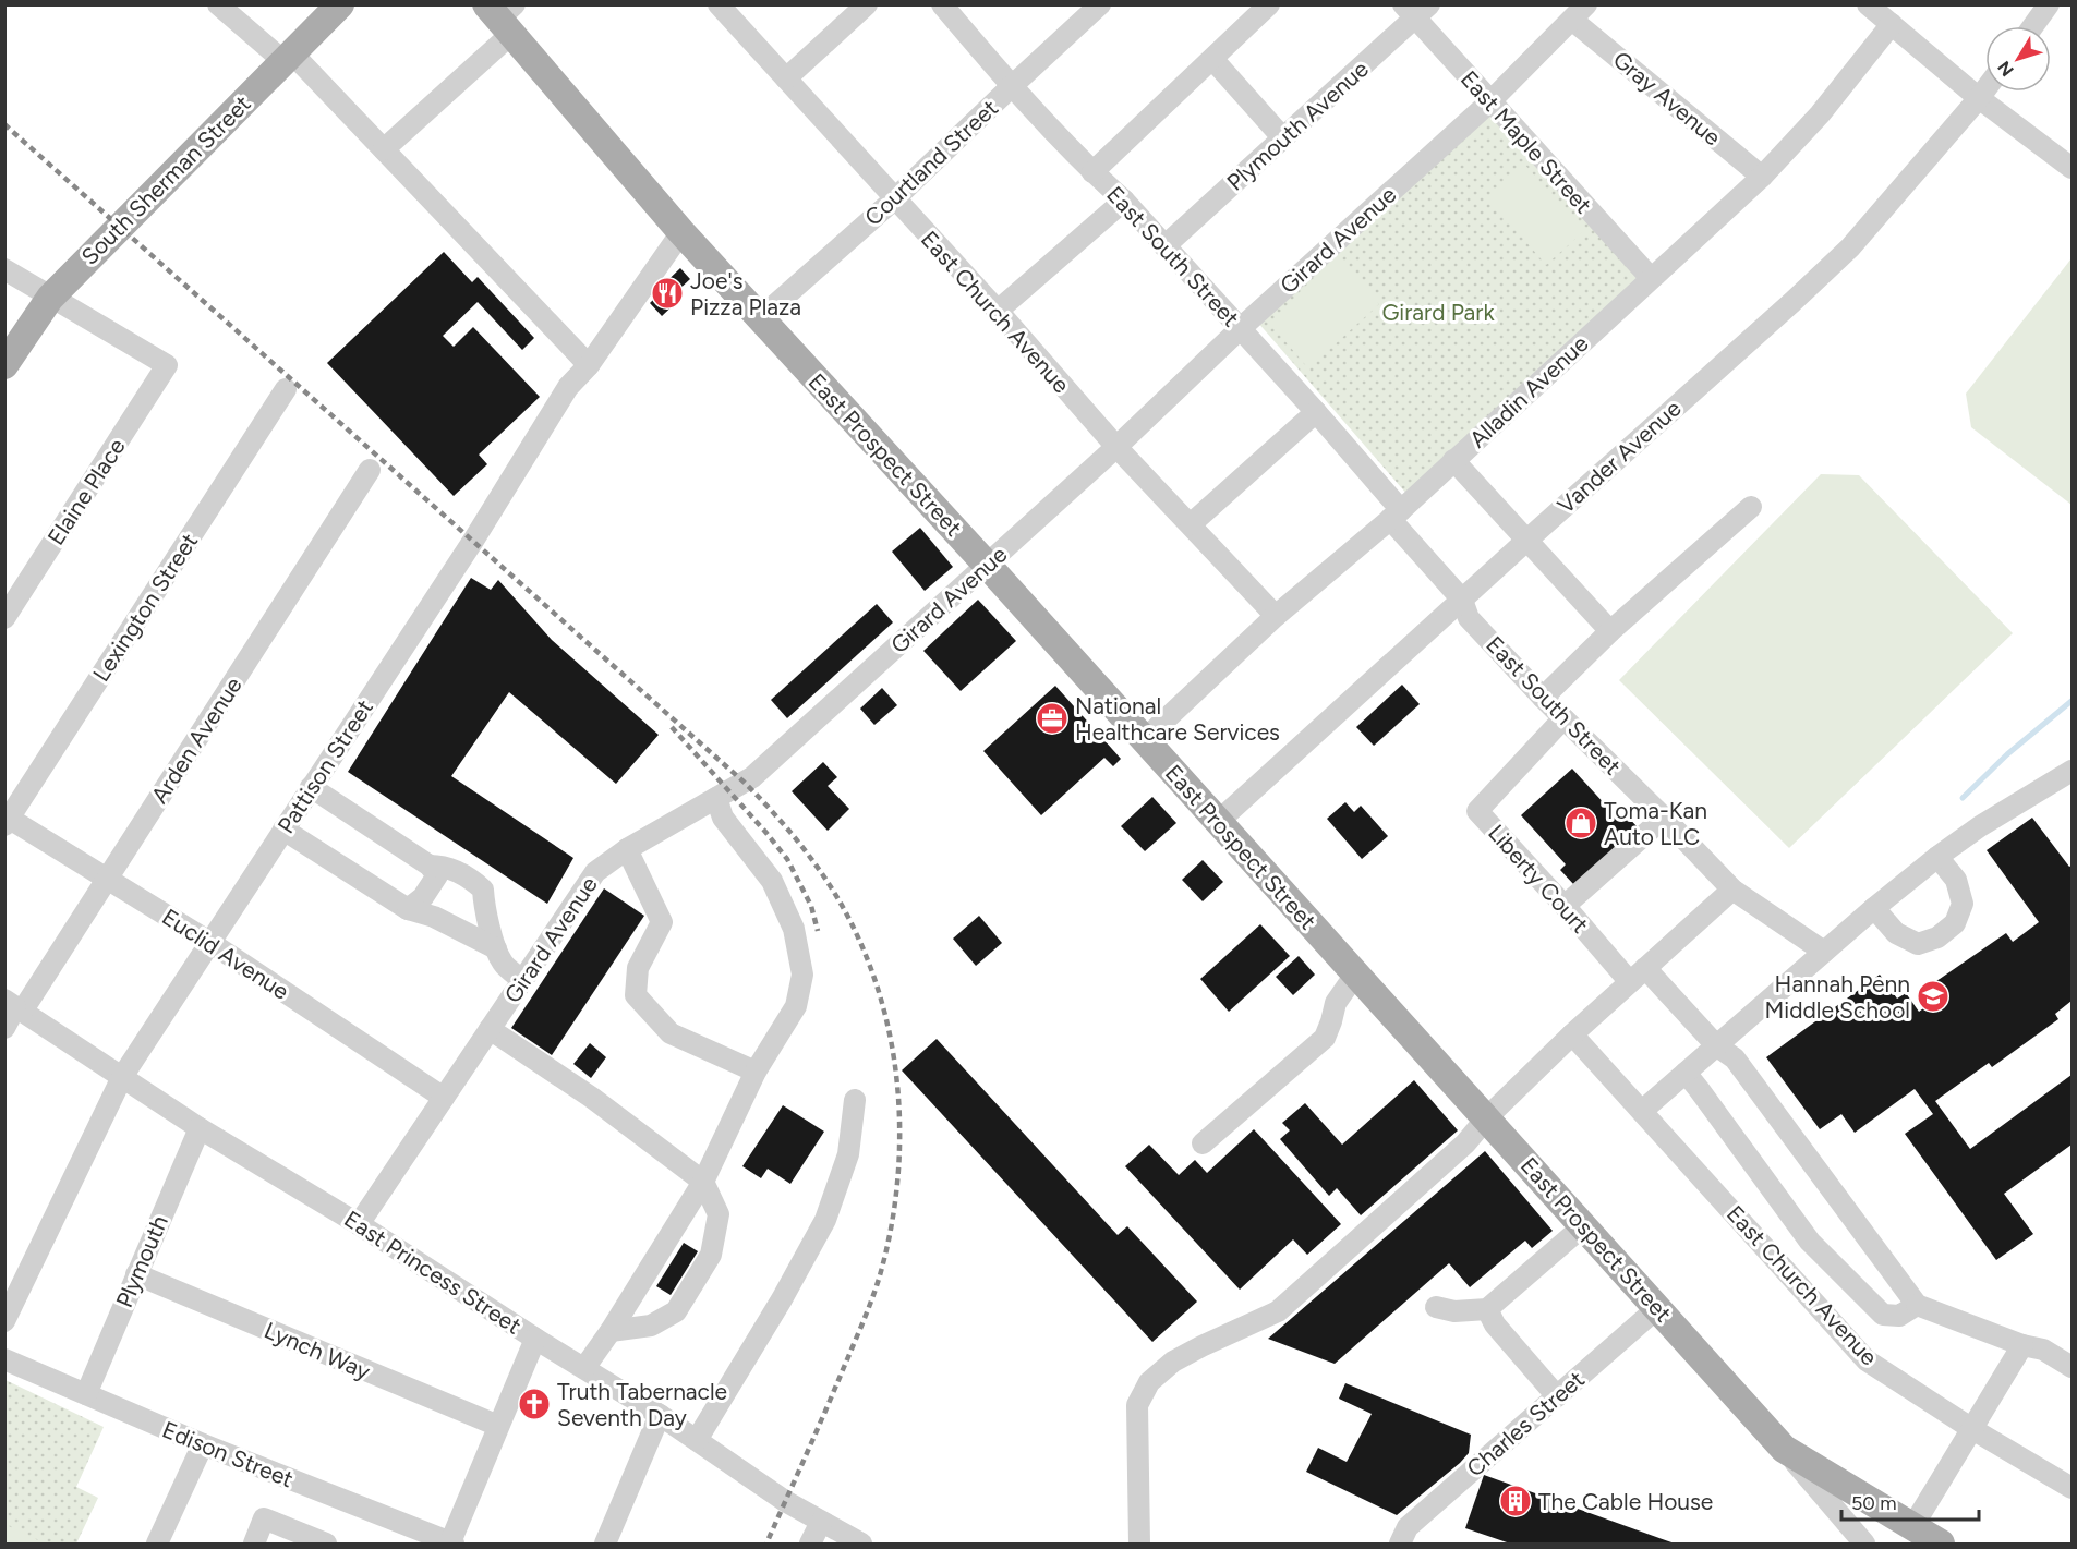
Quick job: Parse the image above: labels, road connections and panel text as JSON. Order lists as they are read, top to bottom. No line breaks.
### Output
{"streets":{"main road":["South Sherman Street","East Prospect Street"],"street":["Gray Avenue","Plymouth Avenue","East Maple Street","Courtland Street","Girard Avenue","East South Street","East Church Avenue","Alladin Avenue","Vander Avenue","Elaine Place","Lexington Street","Arden Avenue","Pattison Street","Liberty Court","Euclid Avenue","Plymouth","East Princess Street","Lynch Way","Charles Street","Edison Street"]},"crossings":[["Gray Avenue","Girard Avenue"],["Gray Avenue","Alladin Avenue"],["Plymouth Avenue","East Maple Street"],["Plymouth Avenue","East South Street"],["East Maple Street","Girard Avenue"],["East Maple Street","Alladin Avenue"],["Courtland Street","East South Street"],["Courtland Street","East Church Avenue"],["Courtland Street","East Prospect Street"],["South Sherman Street","Elaine Place"],["Girard Avenue","East South Street"],["Girard Avenue","East Church Avenue"],["Girard Avenue","East Prospect Street"],["Girard Avenue","Euclid Avenue"],["Girard Avenue","East Princess Street"],["East South Street","Alladin Avenue"],["East South Street","Vander Avenue"],["East South Street","Liberty Court"],["East Church Avenue","Alladin Avenue"],["Alladin Avenue","East Prospect Street"],["East Prospect Street","Vander Avenue"],["East Prospect Street","Pattison Street"],["East Prospect Street","Charles Street"],["Lexington Street","Euclid Avenue"],["Arden Avenue","Euclid Avenue"],["Arden Avenue","East Princess Street"],["Pattison Street","Euclid Avenue"],["Pattison Street","East Princess Street"],["Plymouth","East Princess Street"],["Plymouth","Lynch Way"],["Plymouth","Edison Street"]],"parks":["Girard Park"],"places":{"restaurant":["Joe's Pizza Plaza"],"office":["National Healthcare Services"],"shop":["Toma-Kan Auto LLC"],"school or university":["Hannah Penn Middle School"],"church":["Truth Tabernacle Seventh Day"],"building":["The Cable House"]},"scale_bar":"50 m","north":"bottom left"}
